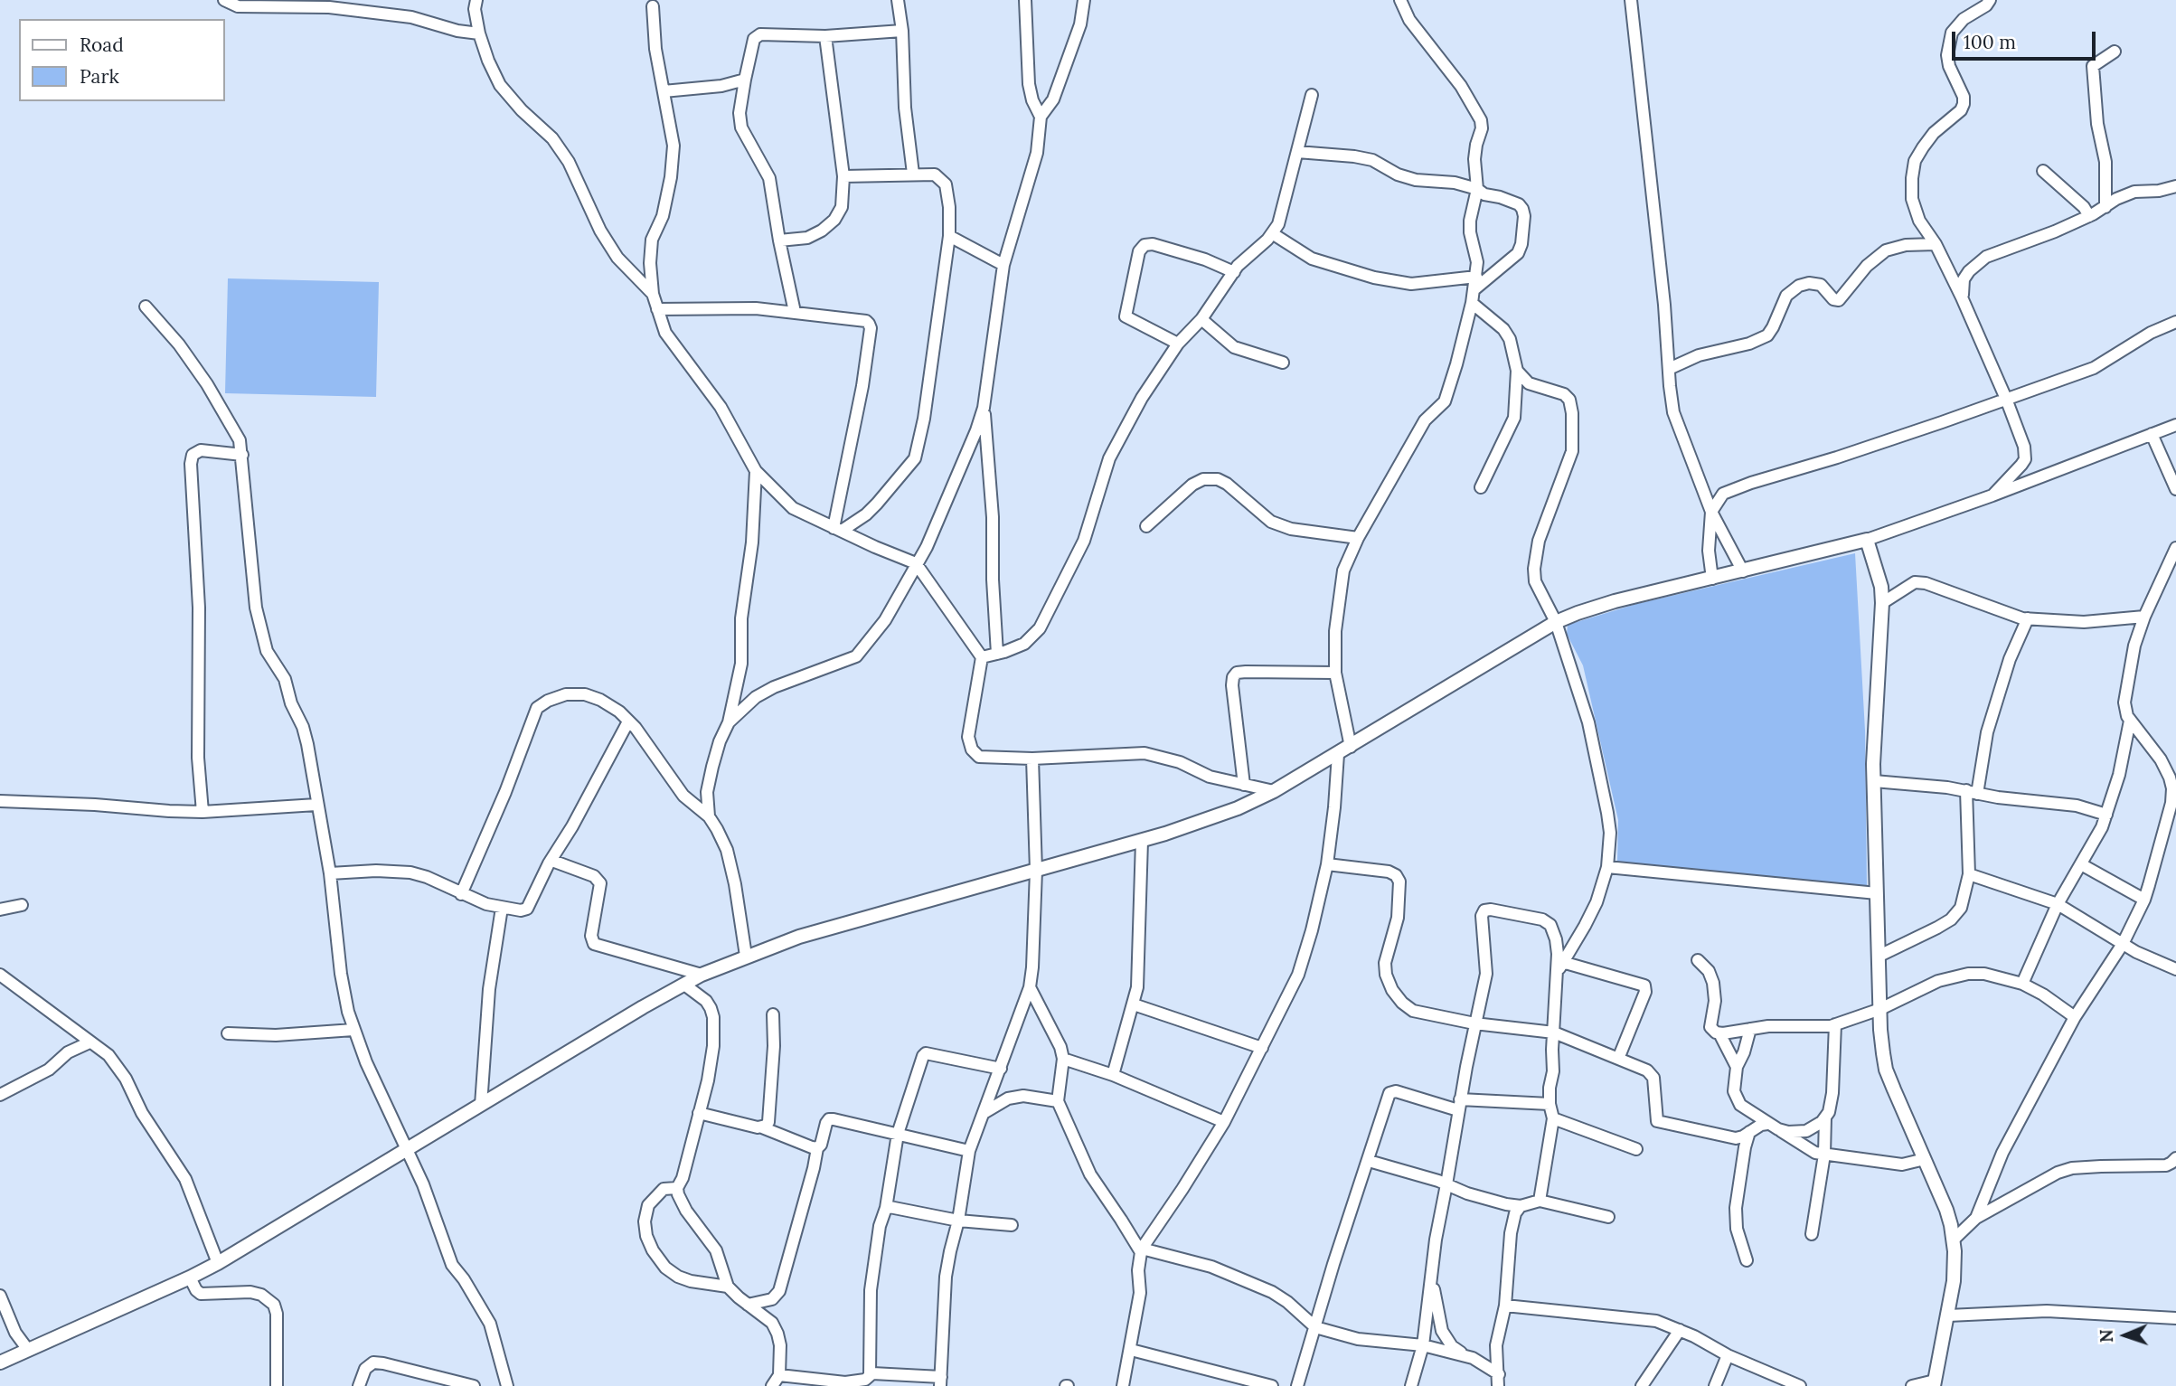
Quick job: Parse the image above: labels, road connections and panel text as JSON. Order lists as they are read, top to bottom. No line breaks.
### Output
{"legend":["Road","Park"],"scale_bar":"100 m","north":"left"}
